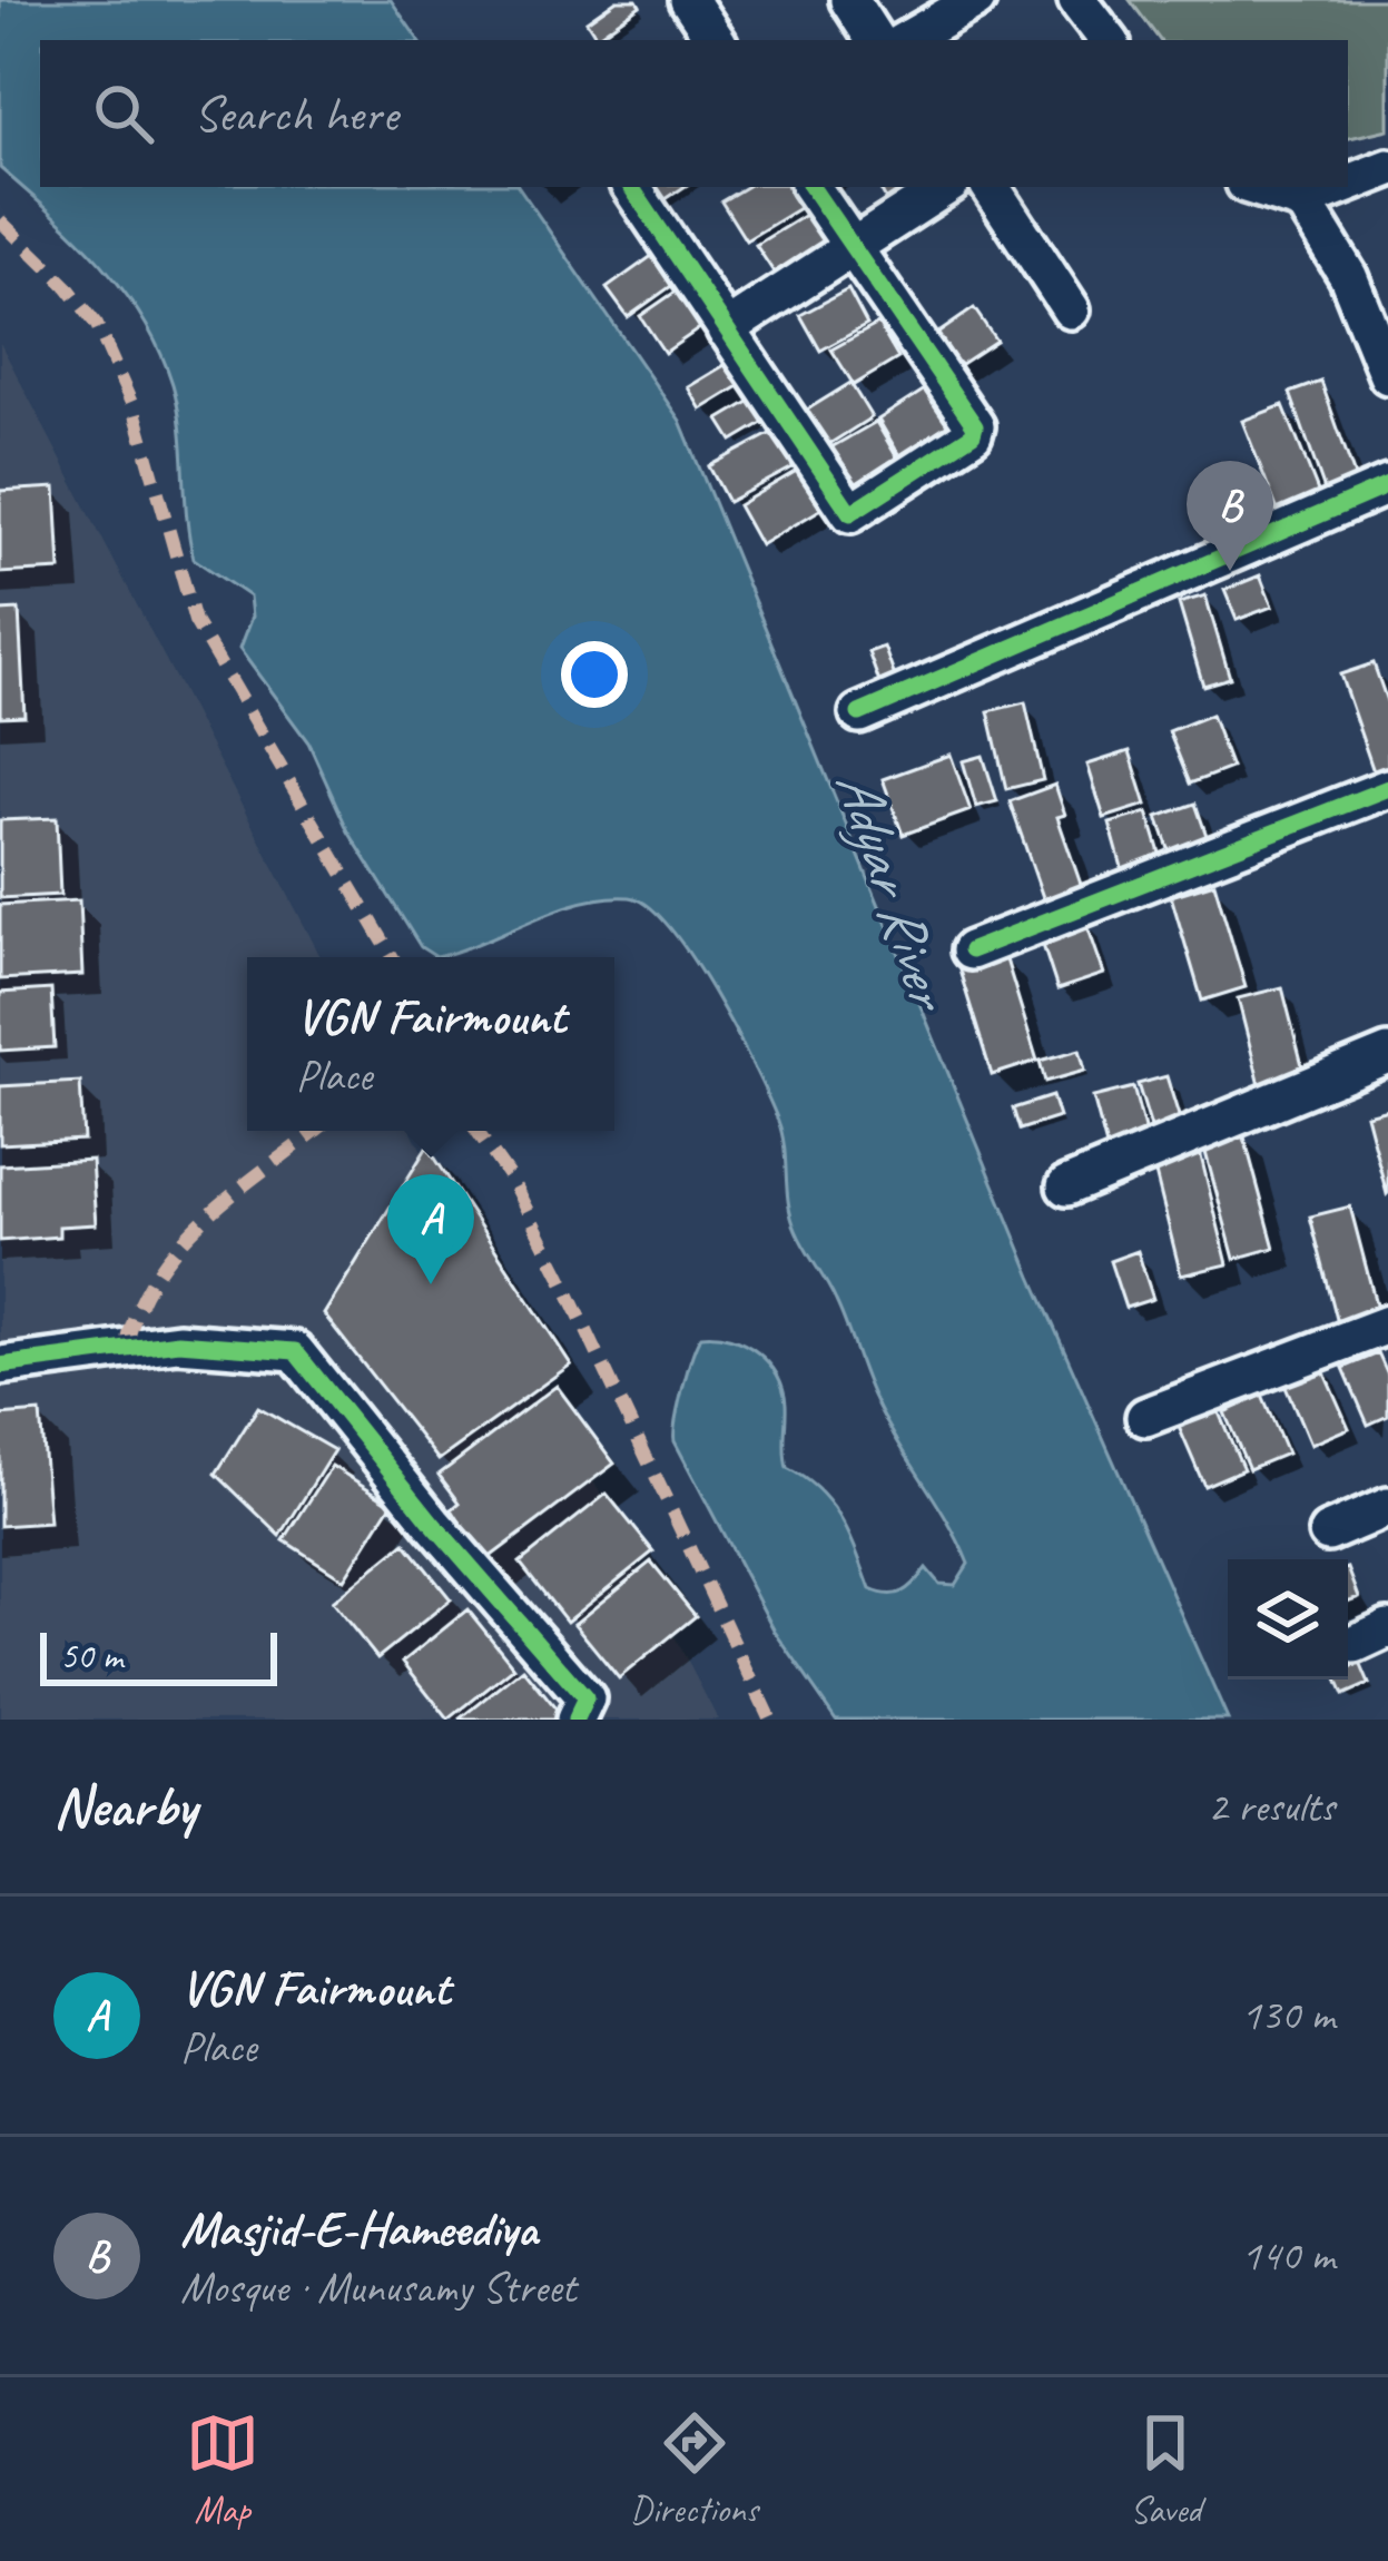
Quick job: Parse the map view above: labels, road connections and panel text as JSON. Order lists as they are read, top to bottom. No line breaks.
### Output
{"water":["Adyar River"],"scale_bar":"50 m","page":{"search":"Search here","pins":["B","A"],"popup":["VGN Fairmount","Place"],"scale":"50 m","heading":["Nearby","2 results"],"list":[{"mark":"A","name":"VGN Fairmount","note":"Place","value":"130 m"},{"mark":"B","name":"Masjid-E-Hameediya","note":"Mosque · Munusamy Street","value":"140 m"}],"nav":["Map","Directions","Saved"]}}
